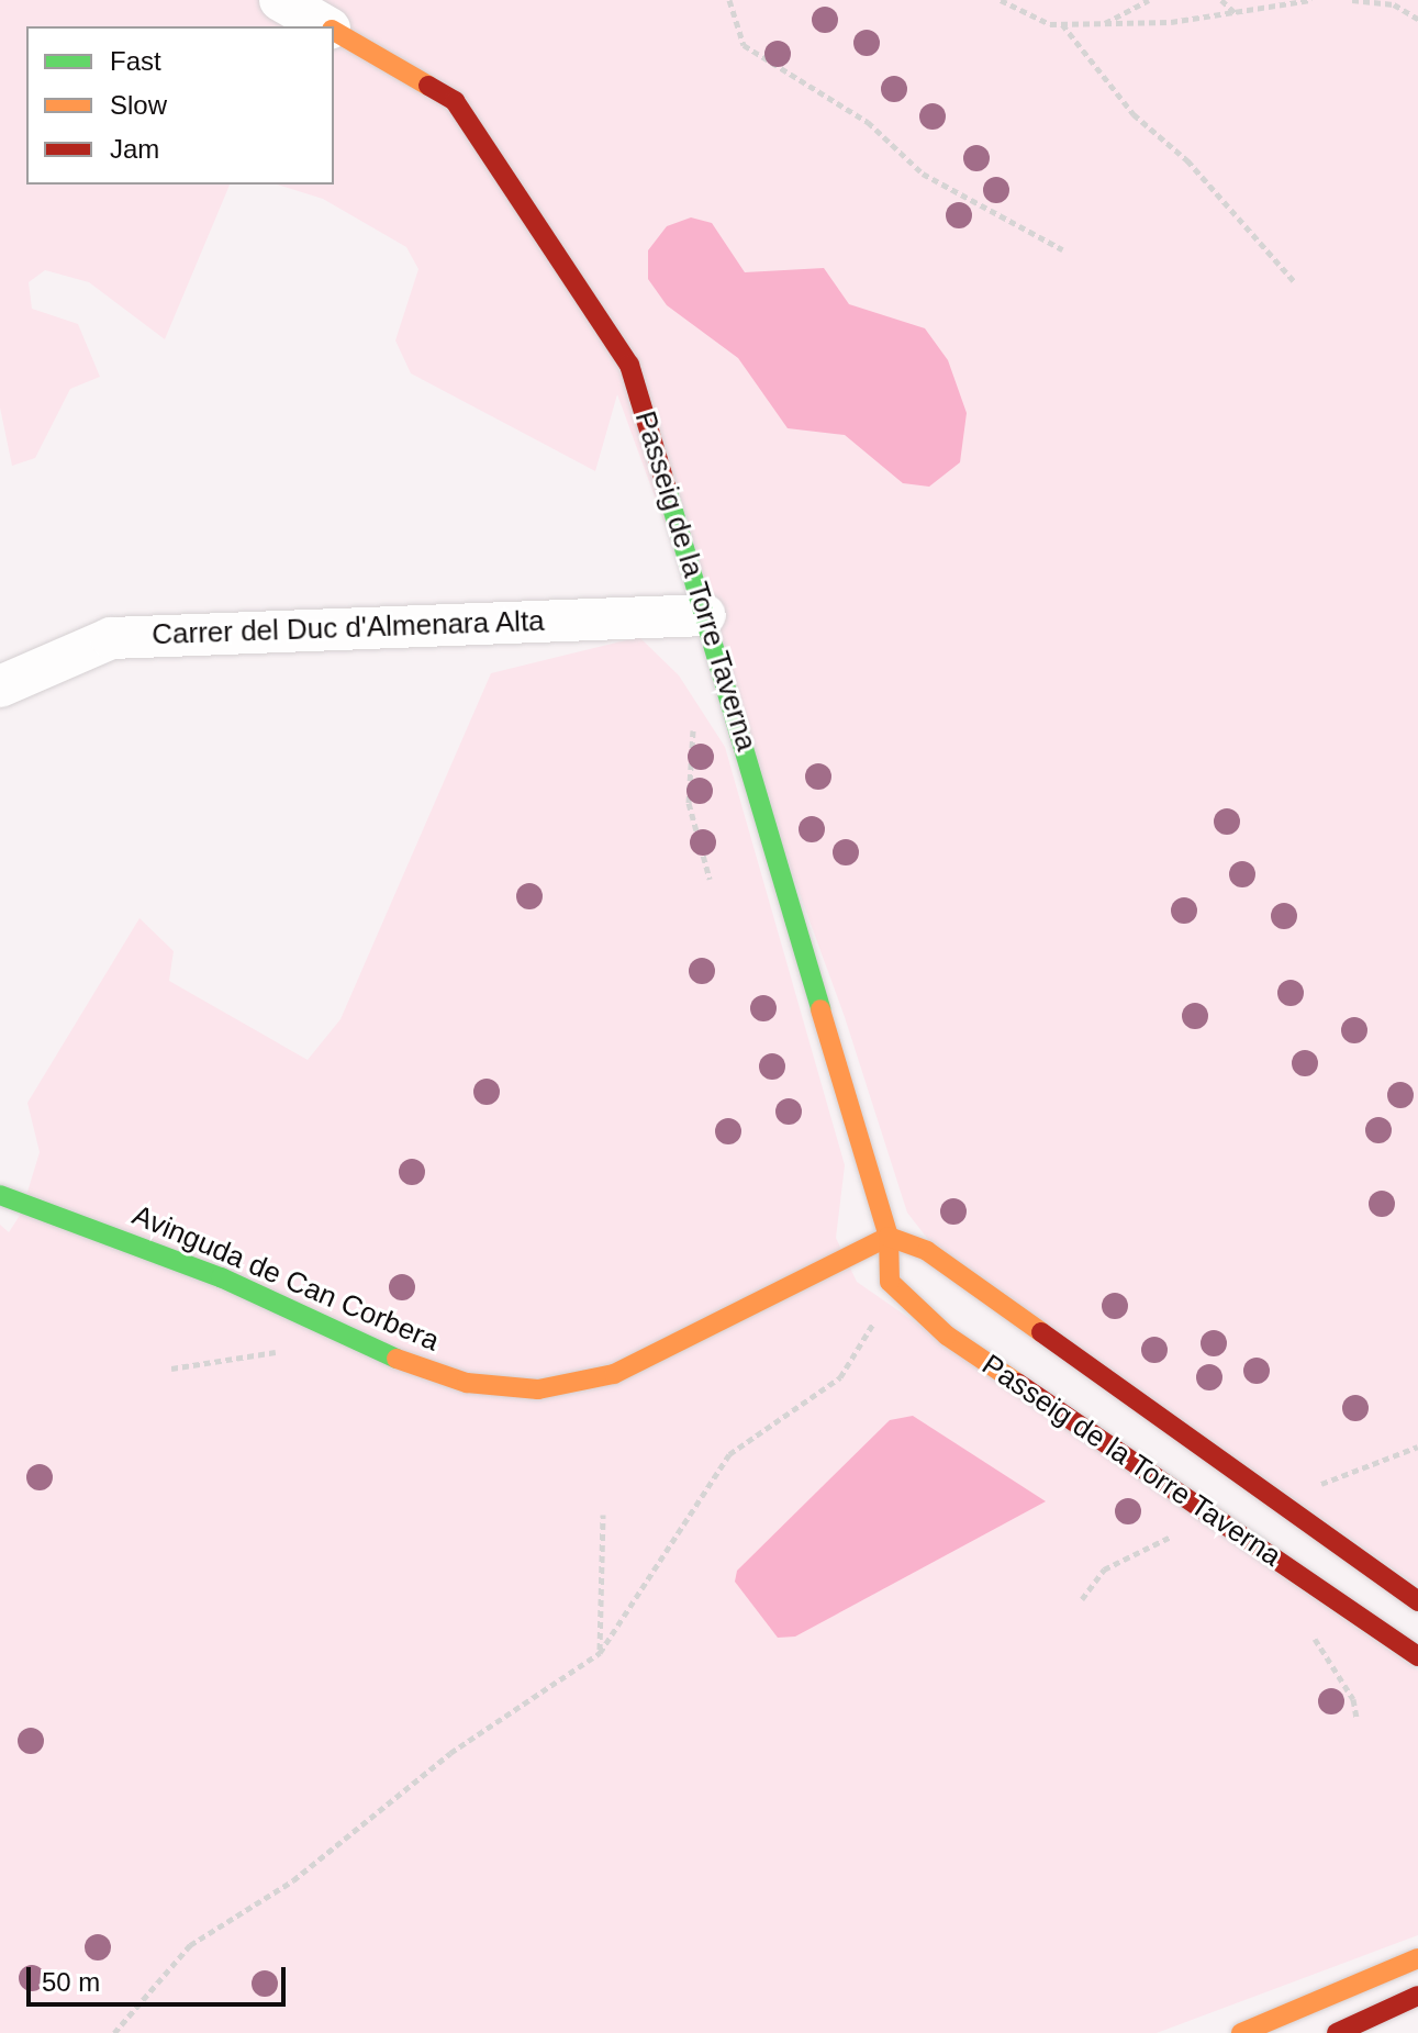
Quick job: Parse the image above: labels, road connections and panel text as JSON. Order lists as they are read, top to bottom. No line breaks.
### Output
{"streets":{"street":["Passeig de la Torre Taverna","Carrer del Duc d'Almenara Alta","Avinguda de Can Corbera"]},"crossings":[["Passeig de la Torre Taverna","Carrer del Duc d'Almenara Alta"],["Passeig de la Torre Taverna","Avinguda de Can Corbera"]],"legend":["Fast","Slow","Jam"],"scale_bar":"50 m"}
